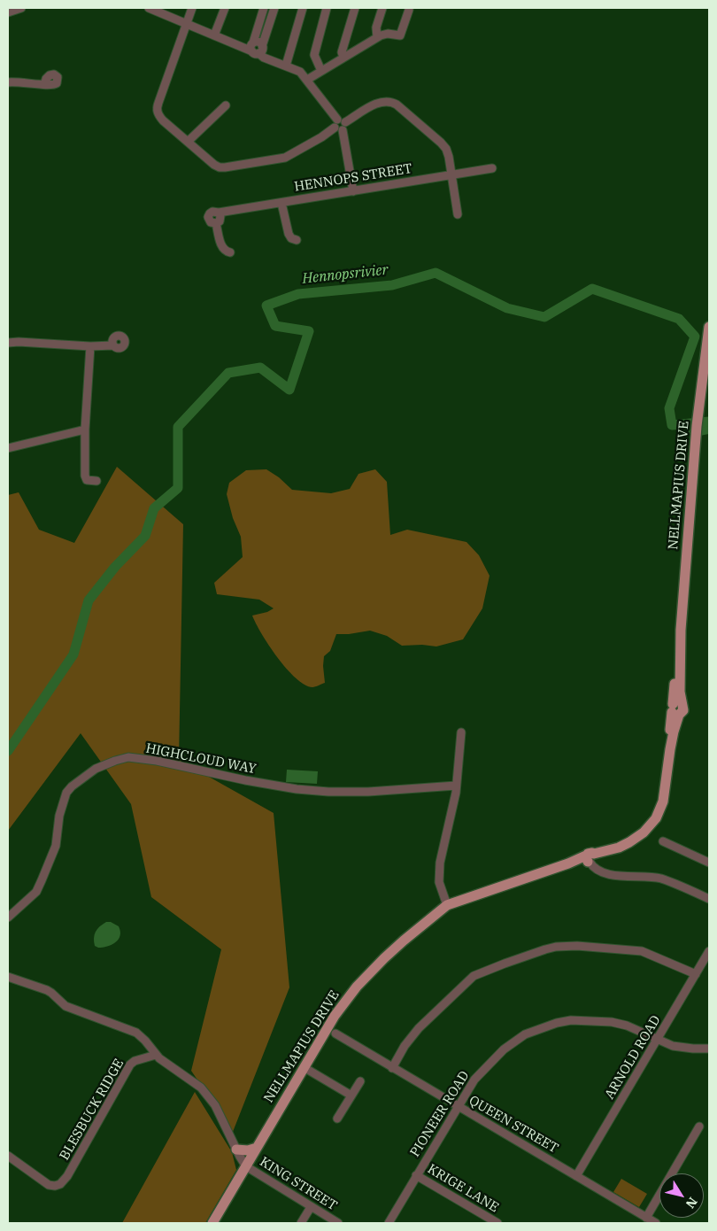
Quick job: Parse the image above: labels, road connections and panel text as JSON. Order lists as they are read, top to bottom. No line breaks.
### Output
{"streets":{"main road":["NELLMAPIUS DRIVE"],"street":["HENNOPS STREET","HIGHCLOUD WAY","ARNOLD ROAD","BLESBUCK RIDGE","PIONEER ROAD","QUEEN STREET","KING STREET","KRIGE LANE"]},"crossings":[["NELLMAPIUS DRIVE","KING STREET"],["ARNOLD ROAD","PIONEER ROAD"],["ARNOLD ROAD","QUEEN STREET"],["PIONEER ROAD","QUEEN STREET"],["PIONEER ROAD","KRIGE LANE"]],"water":["Hennopsrivier"],"north":"bottom right"}
